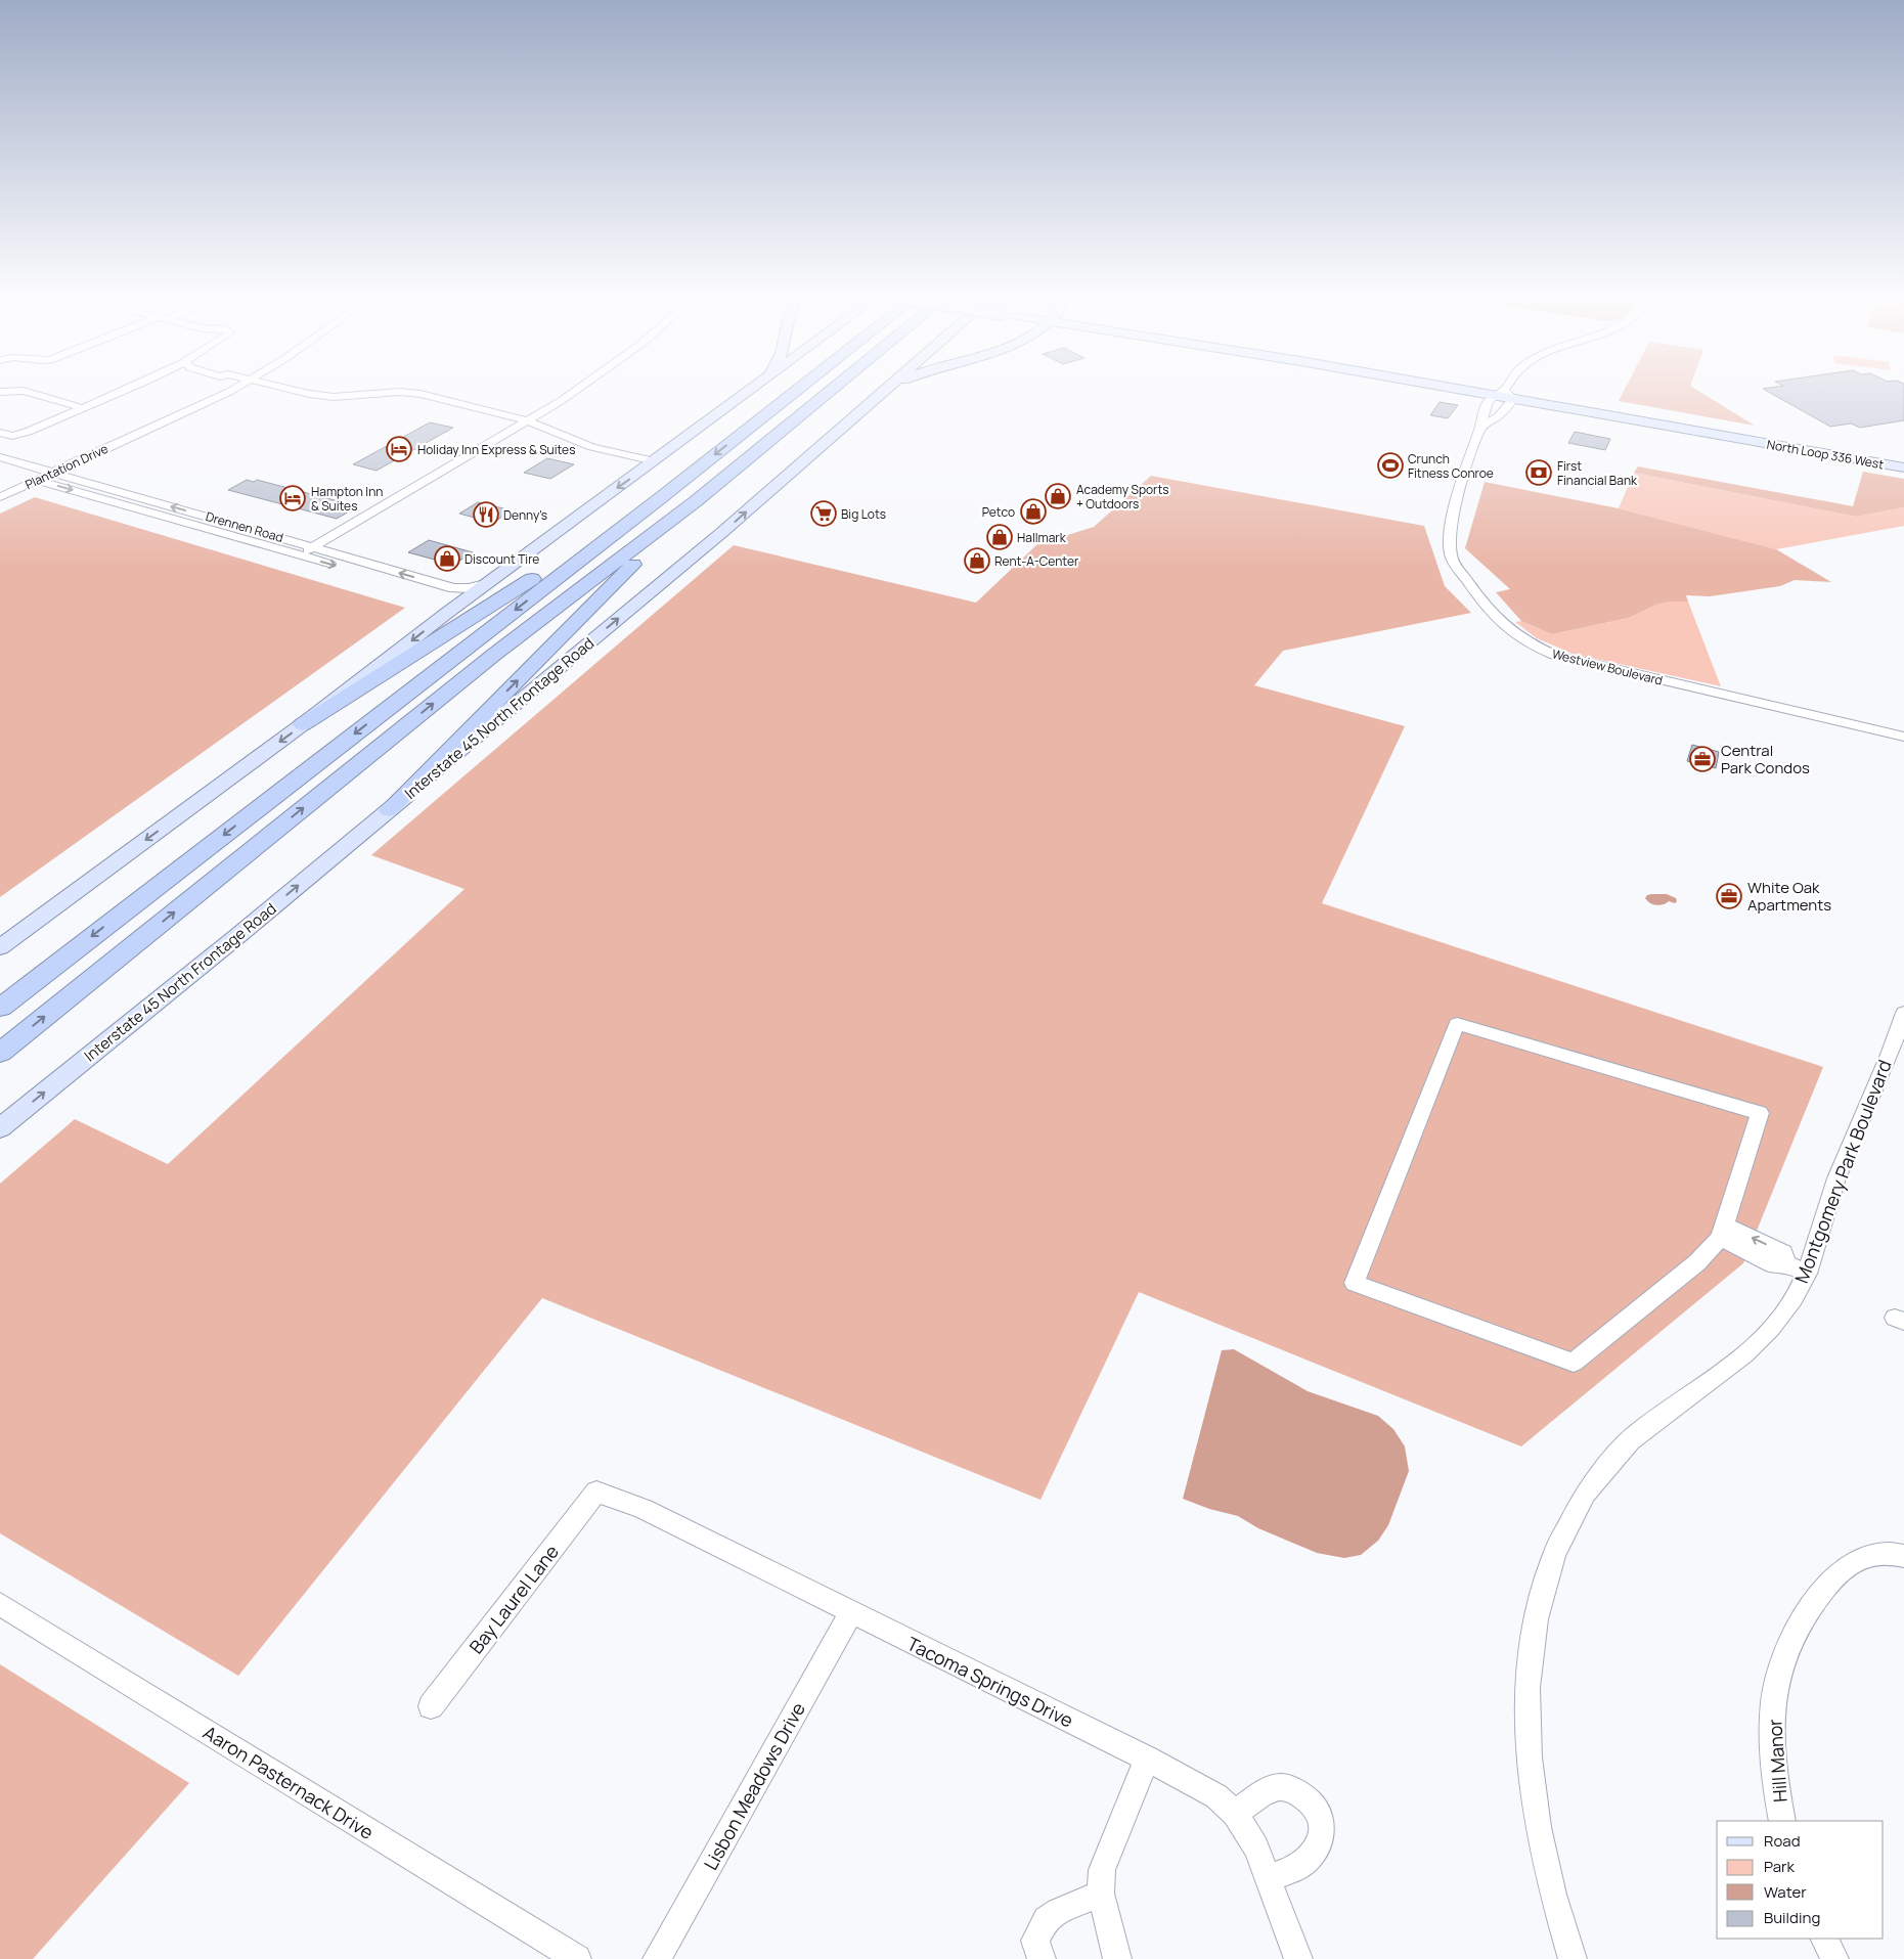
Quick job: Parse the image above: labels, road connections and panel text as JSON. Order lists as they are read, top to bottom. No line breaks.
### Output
{"streets":{"main road":["North Loop 336 West","Interstate 45 North Frontage Road"],"street":["Plantation Drive","Drennen Road","Westview Boulevard","Montgomery Park Boulevard","Bay Laurel Lane","Tacoma Springs Drive","Hill Manor","Aaron Pasternack Drive","Lisbon Meadows Drive"]},"crossings":[["North Loop 336 West","Westview Boulevard"],["Plantation Drive","Drennen Road"],["Bay Laurel Lane","Tacoma Springs Drive"],["Tacoma Springs Drive","Lisbon Meadows Drive"]],"places":{"hotel":["Holiday Inn Express & Suites","Hampton Inn & Suites"],"sports":["Crunch Fitness Conroe"],"bank":["First Financial Bank"],"shop":["Academy Sports + Outdoors","Petco","Hallmark","Discount Tire","Rent-A-Center"],"supermarket":["Big Lots"],"restaurant":["Denny's"],"office":["Central Park Condos","White Oak Apartments"]},"legend":["Road","Park","Water","Building"]}
